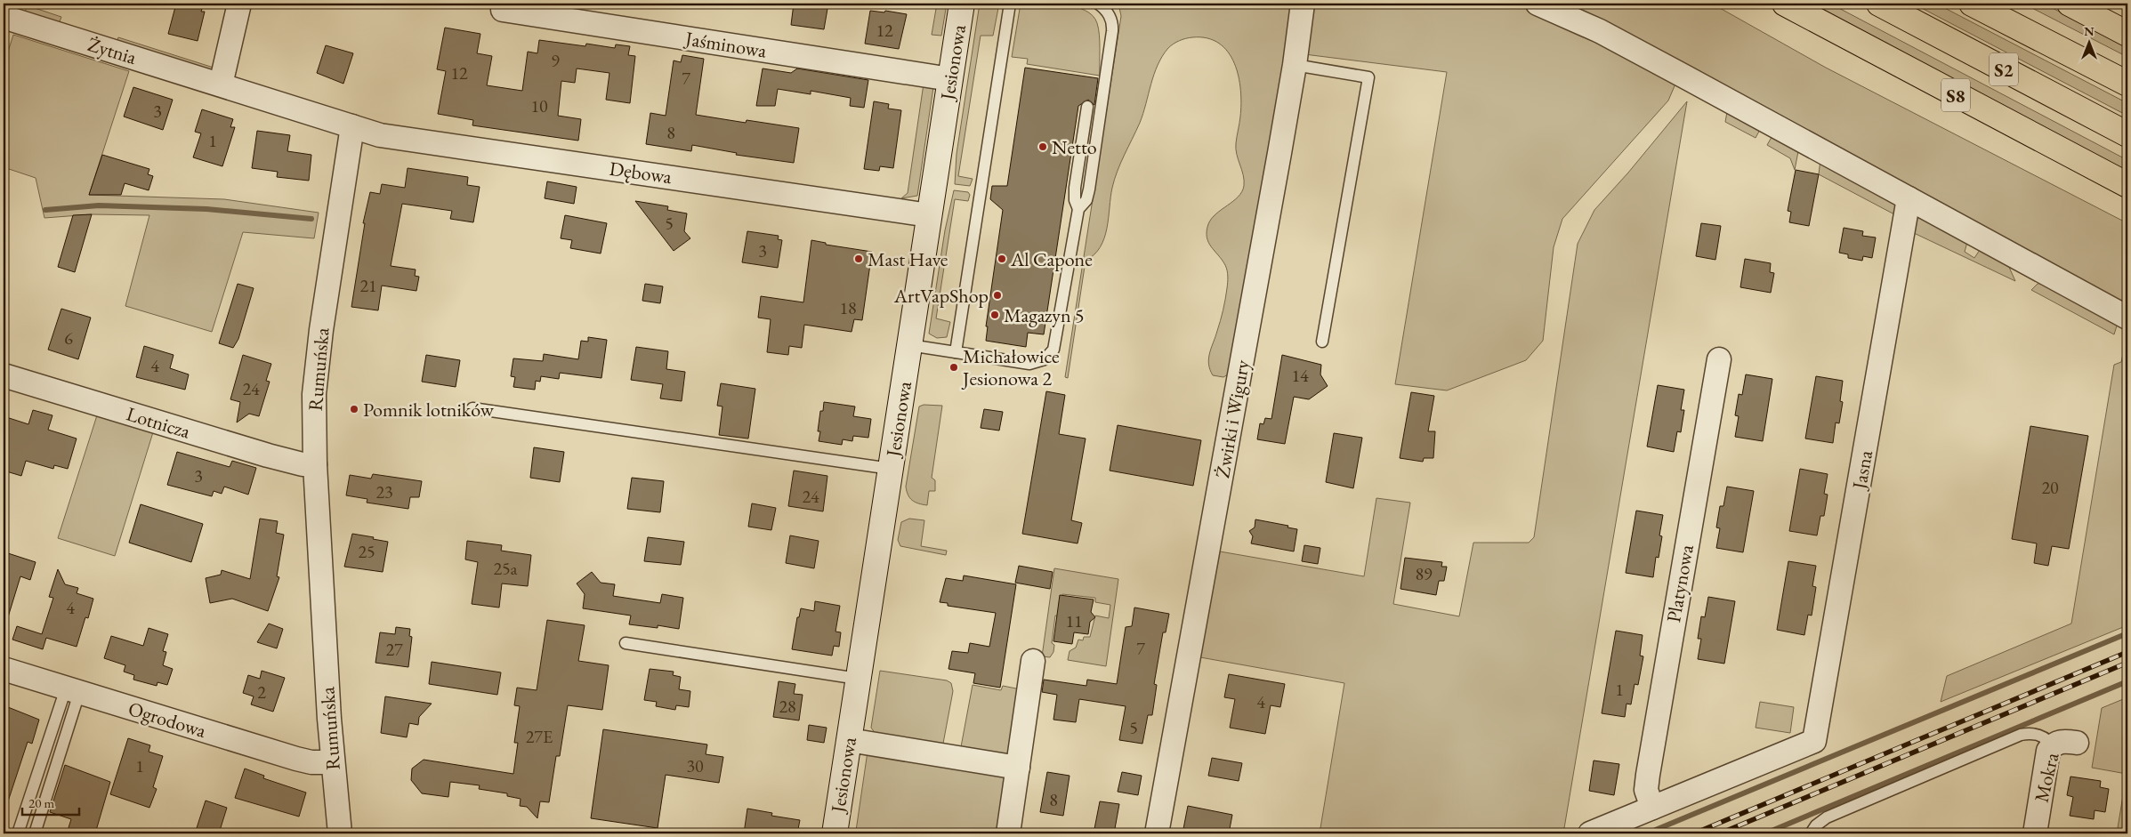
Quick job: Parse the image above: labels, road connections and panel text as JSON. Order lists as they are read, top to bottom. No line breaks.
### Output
{"streets":{"highway":["S2","S8"],"street":["Jaśminowa","Żytnia","Jesionowa","Dębowa","Rumuńska","Żwirki i Wigury","Lotnicza","Jasna","Platynowa","Ogrodowa","Mokra"]},"crossings":[["Jaśminowa","Jesionowa"],["Jesionowa","Dębowa"],["Dębowa","Rumuńska"],["Rumuńska","Lotnicza"],["Rumuńska","Ogrodowa"],["Jasna","Platynowa"]],"places":["Netto","Mast Have","Al Capone","ArtVapShop","Magazyn 5","Michałowice Jesionowa 2","Pomnik lotników"],"house_numbers":["12","9","12","7","10","3","8","1","5","3","21","18","6","4","14","24","3","20","23","24","25","25a","89","4","11","7","27","1","2","4","28","5","27E","1","30","8"],"scale_bar":"20 m","north":"top"}
